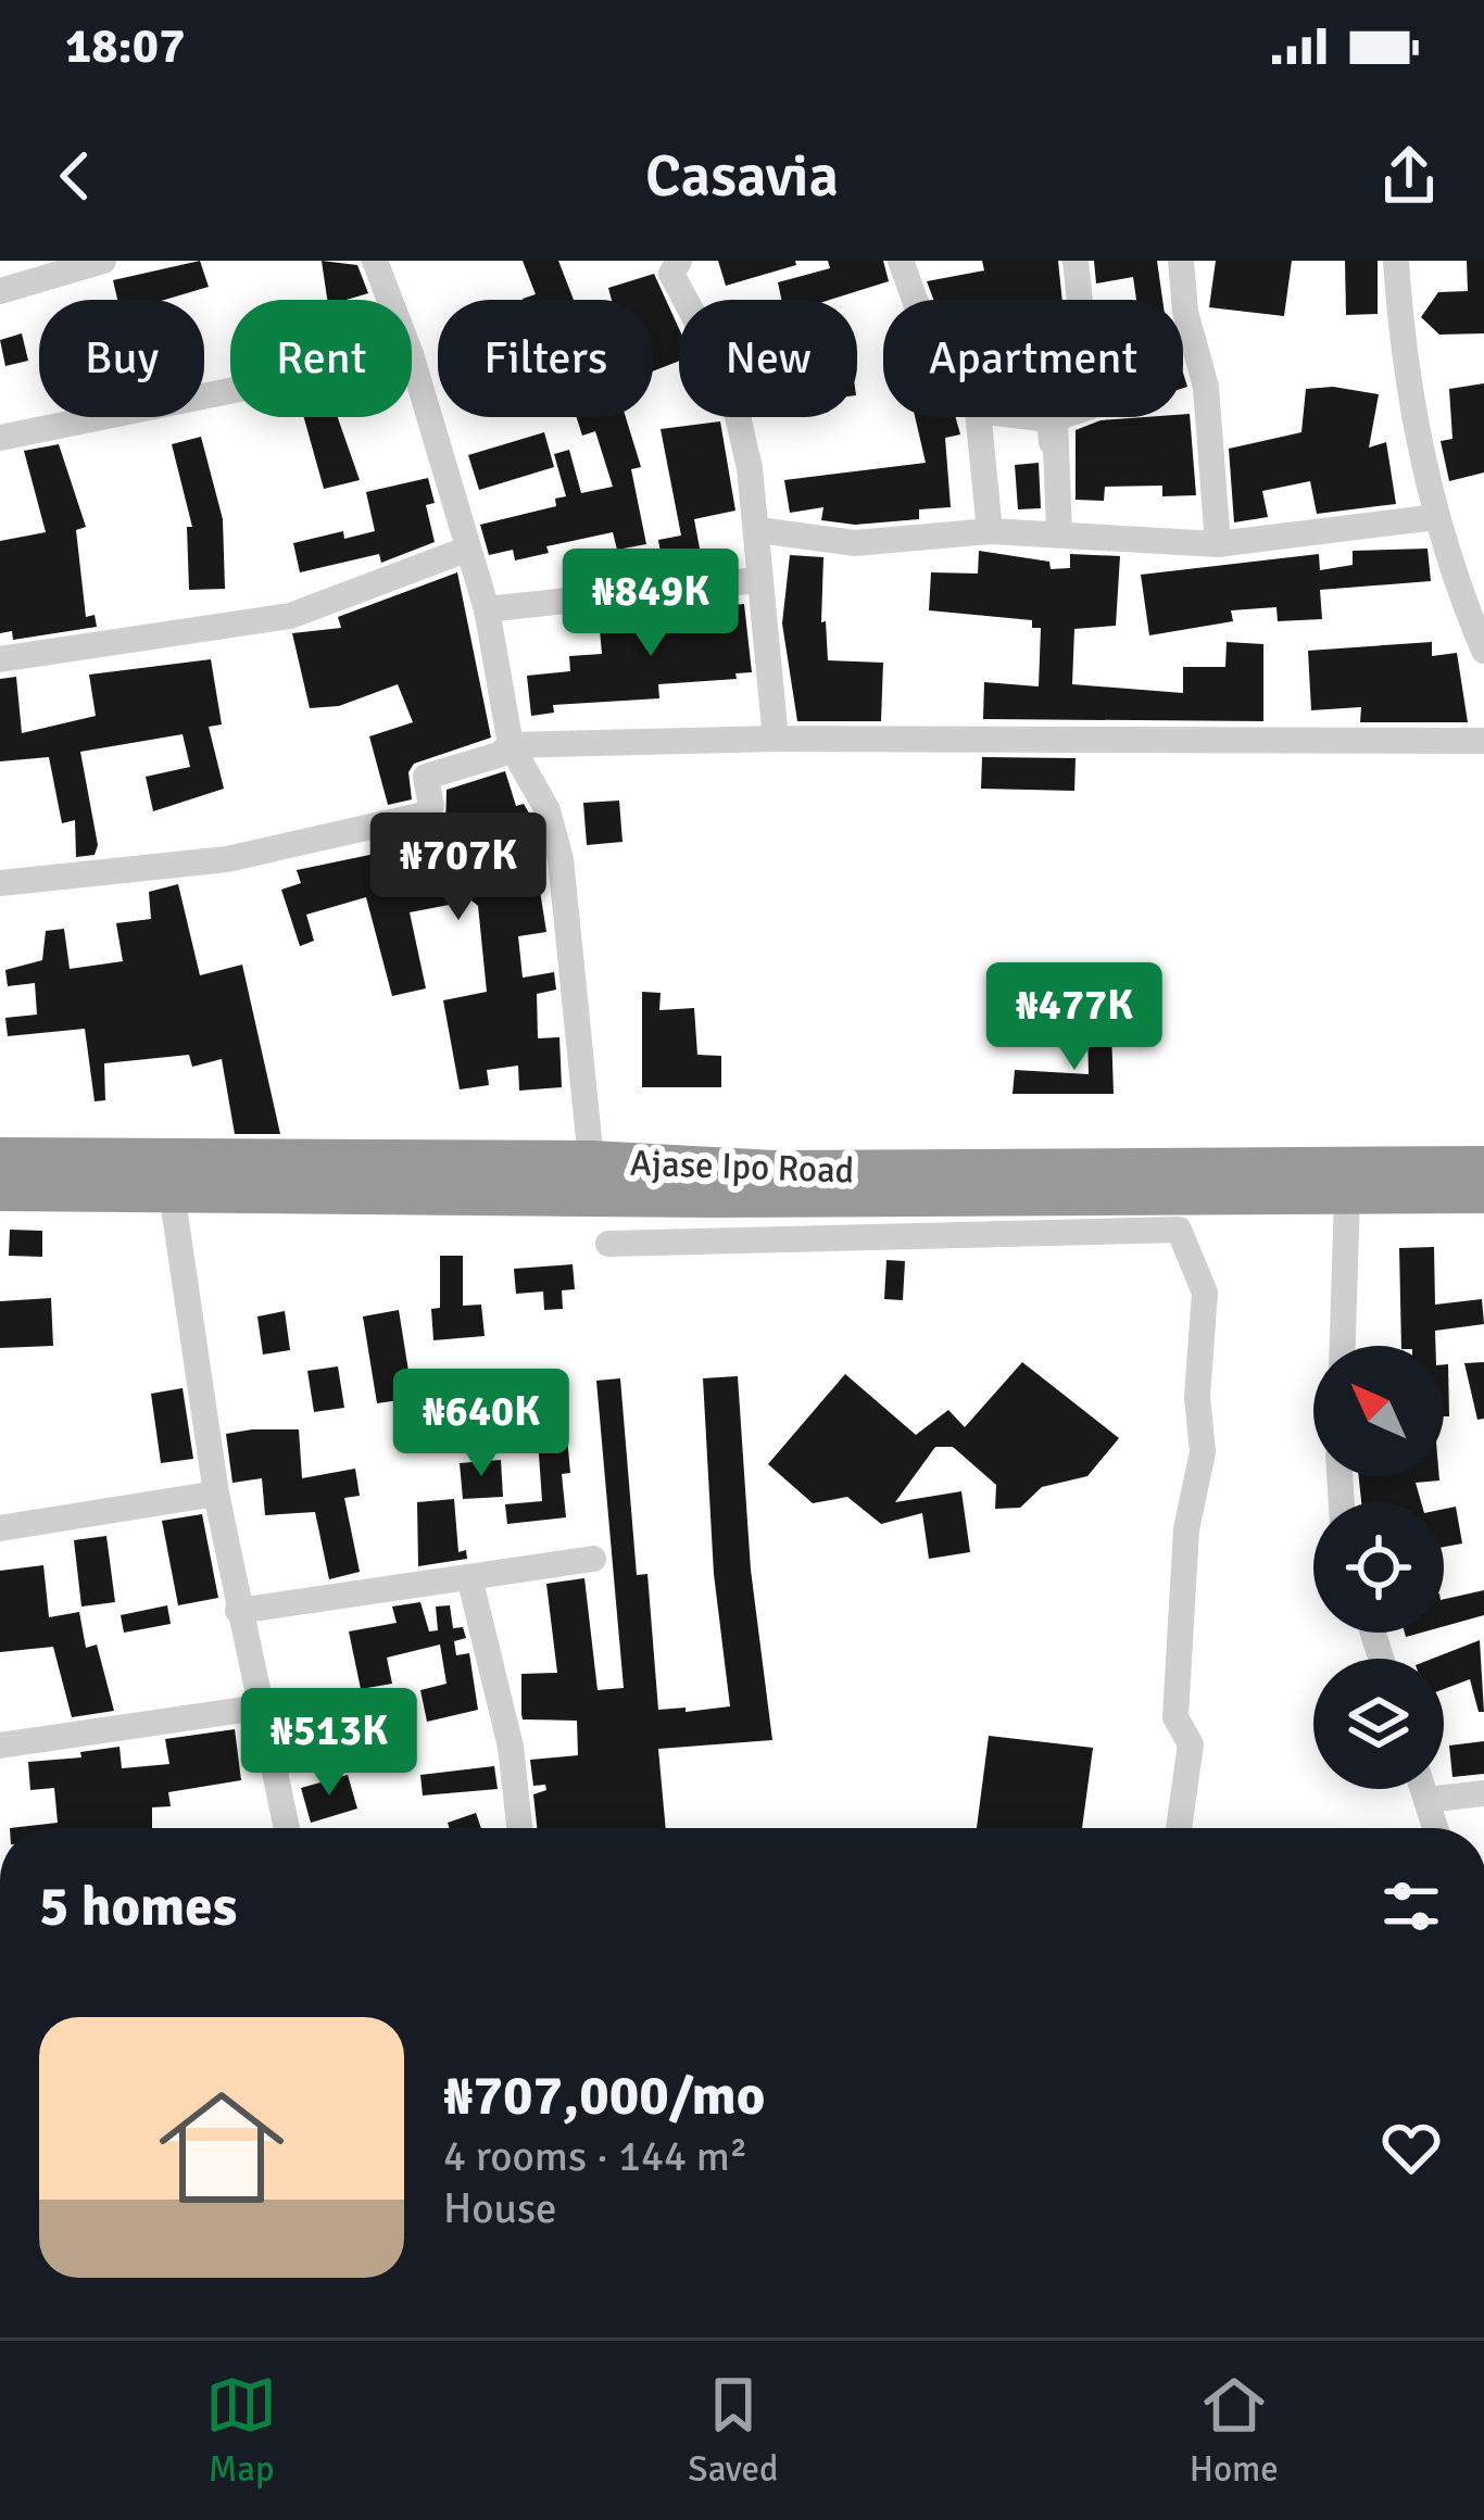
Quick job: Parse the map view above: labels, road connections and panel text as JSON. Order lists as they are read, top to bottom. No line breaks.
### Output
{"streets":{"highway":["Ajase Ipo Road"]},"north":"top left","page":{"status":"18:07","header":"Casavia","chip":["Buy","Rent","Filters","New","Apartment"],"price":["₦849K","₦707K","₦477K","₦640K","₦513K"],"heading":"5 homes","list":[{"name":"₦707,000/mo","note":"4 rooms · 144 m² · House"}],"tabs":["Map","Saved","Home"]}}
